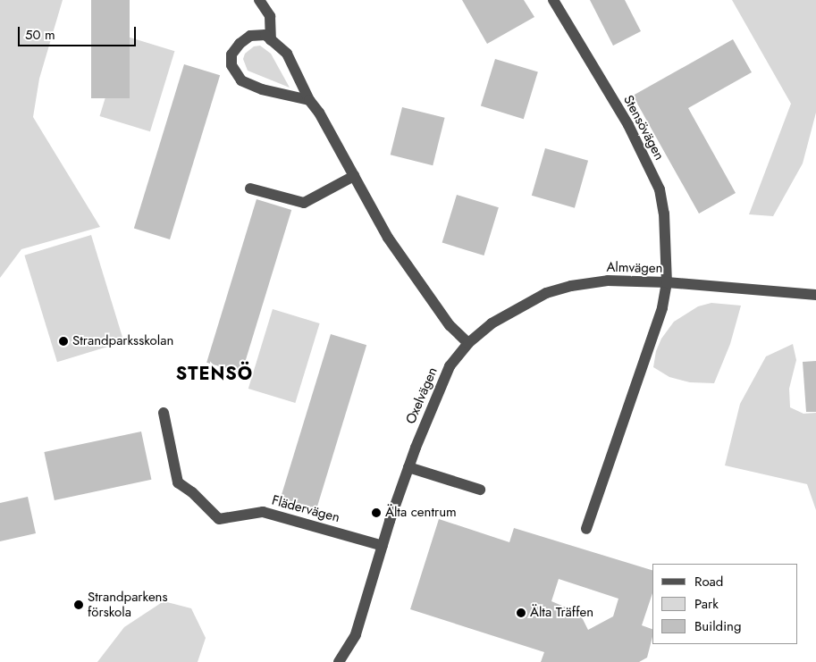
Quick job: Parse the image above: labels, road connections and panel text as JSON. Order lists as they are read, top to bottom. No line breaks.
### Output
{"streets":{"street":["Stensövägen","Almvägen","Oxelvägen","Flädervägen"]},"crossings":[["Stensövägen","Almvägen"],["Almvägen","Oxelvägen"],["Oxelvägen","Flädervägen"]],"districts":["STENSÖ"],"places":["Strandparksskolan","Älta centrum","Strandparkens förskola","Älta Träffen"],"legend":["Road","Park","Building"],"scale_bar":"50 m"}
